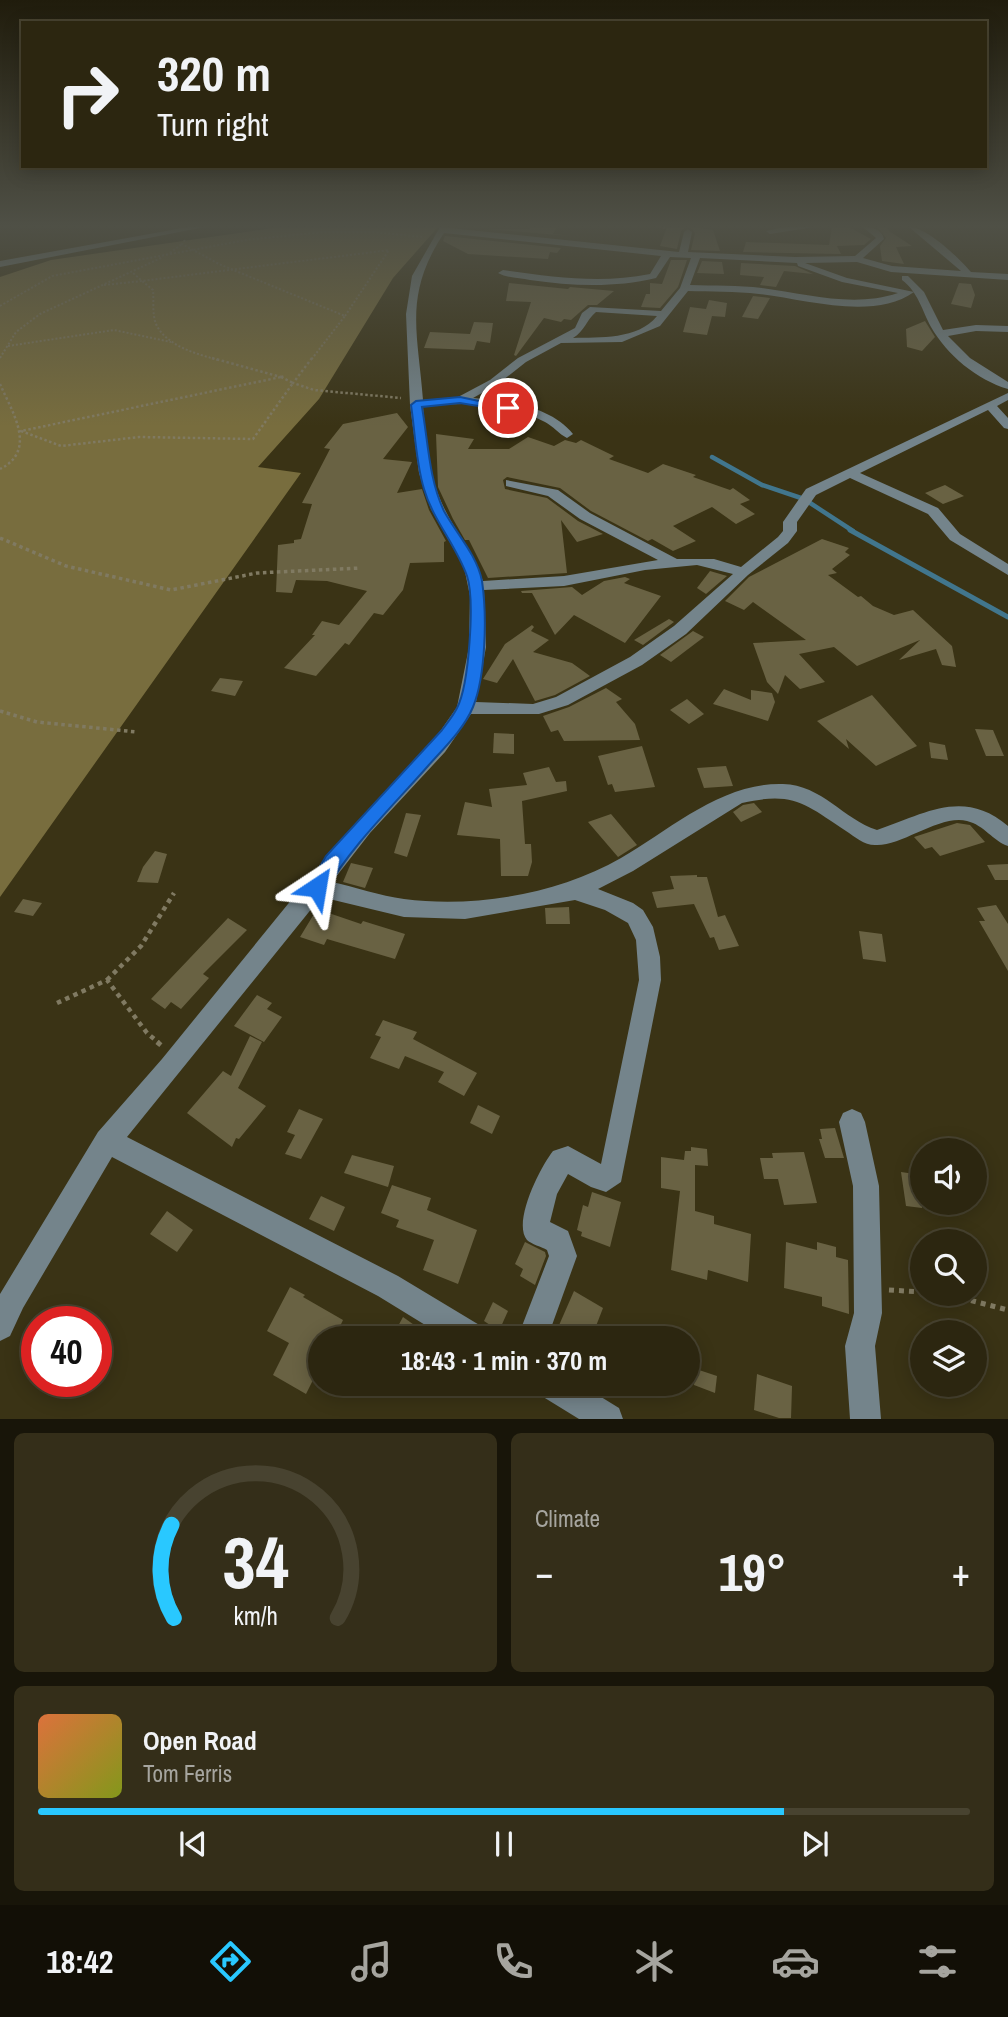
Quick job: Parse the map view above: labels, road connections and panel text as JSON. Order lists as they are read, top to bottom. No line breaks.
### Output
{"page":{"turn":["320 m","Turn right"],"limit":"40","trip":"18:43 · 1 min · 370 m","tile":"Climate","heat":["−","19°","+"],"song":["Open Road","Tom Ferris"],"tabs":"18:42","gauge":["34","km/h"]}}
